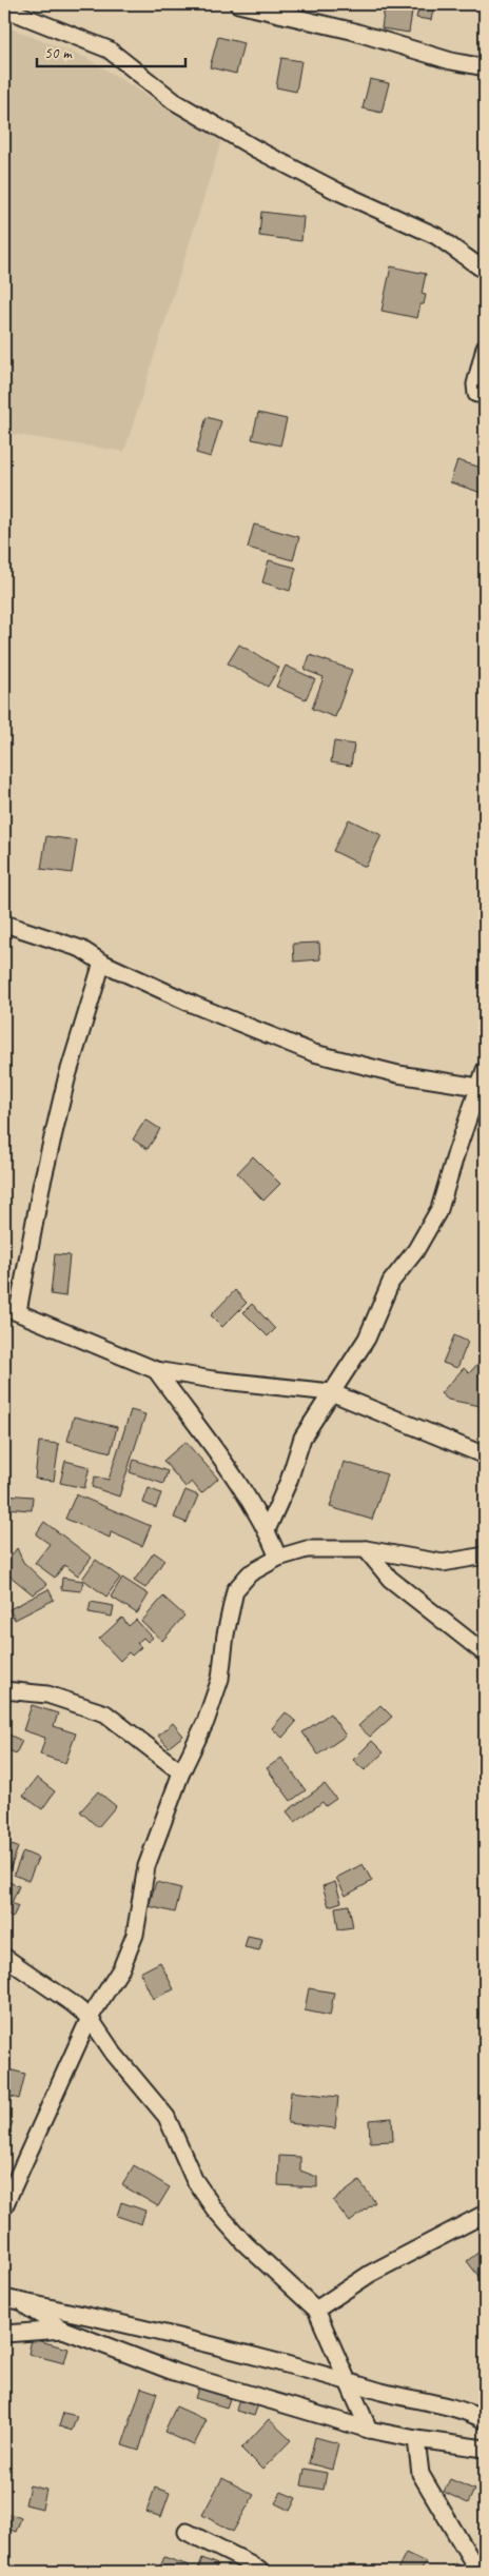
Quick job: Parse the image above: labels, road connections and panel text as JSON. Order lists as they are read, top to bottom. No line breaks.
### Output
{"scale_bar":"50 m"}
